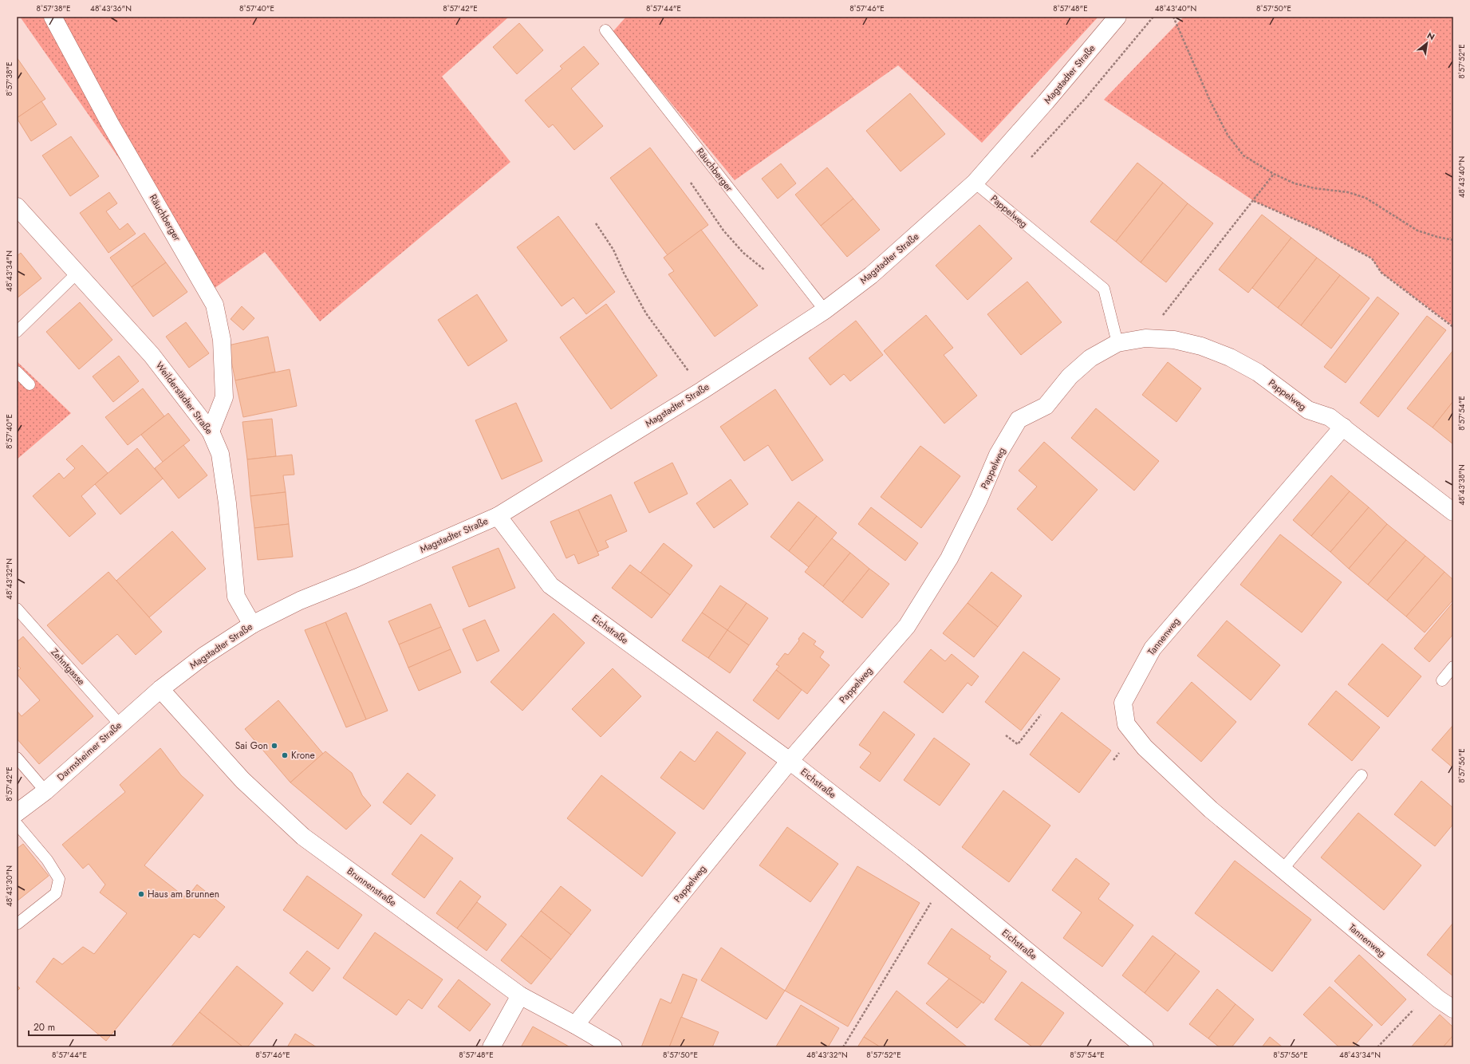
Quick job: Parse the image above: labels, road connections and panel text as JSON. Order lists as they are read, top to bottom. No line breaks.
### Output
{"streets":{"street":["Magstadter Straße","Räuchberger","Pappelweg","Weilderstädter Straße","Eichstraße","Tannenweg","Darmsheimer Straße","Brunnenstraße"],"lane":["Zehntgasse"]},"crossings":[["Magstadter Straße","Räuchberger"],["Magstadter Straße","Pappelweg"],["Magstadter Straße","Weilderstädter Straße"],["Magstadter Straße","Eichstraße"],["Magstadter Straße","Darmsheimer Straße"],["Magstadter Straße","Brunnenstraße"],["Räuchberger","Weilderstädter Straße"],["Pappelweg","Eichstraße"],["Pappelweg","Tannenweg"],["Pappelweg","Brunnenstraße"],["Zehntgasse","Darmsheimer Straße"],["Darmsheimer Straße","Brunnenstraße"]],"places":["Sai Gon","Krone","Haus am Brunnen"],"scale_bar":"20 m","north":"top right","coordinates":["8°57'38\"E","48°43'36\"N","8°57'40\"E","8°57'42\"E","8°57'44\"E","8°57'46\"E","8°57'48\"E","48°43'40\"N","8°57'50\"E","8°57'52\"E","48°43'34\"N","8°57'54\"E","48°43'38\"N","48°43'32\"N","8°57'56\"E","48°43'30\"N"]}
